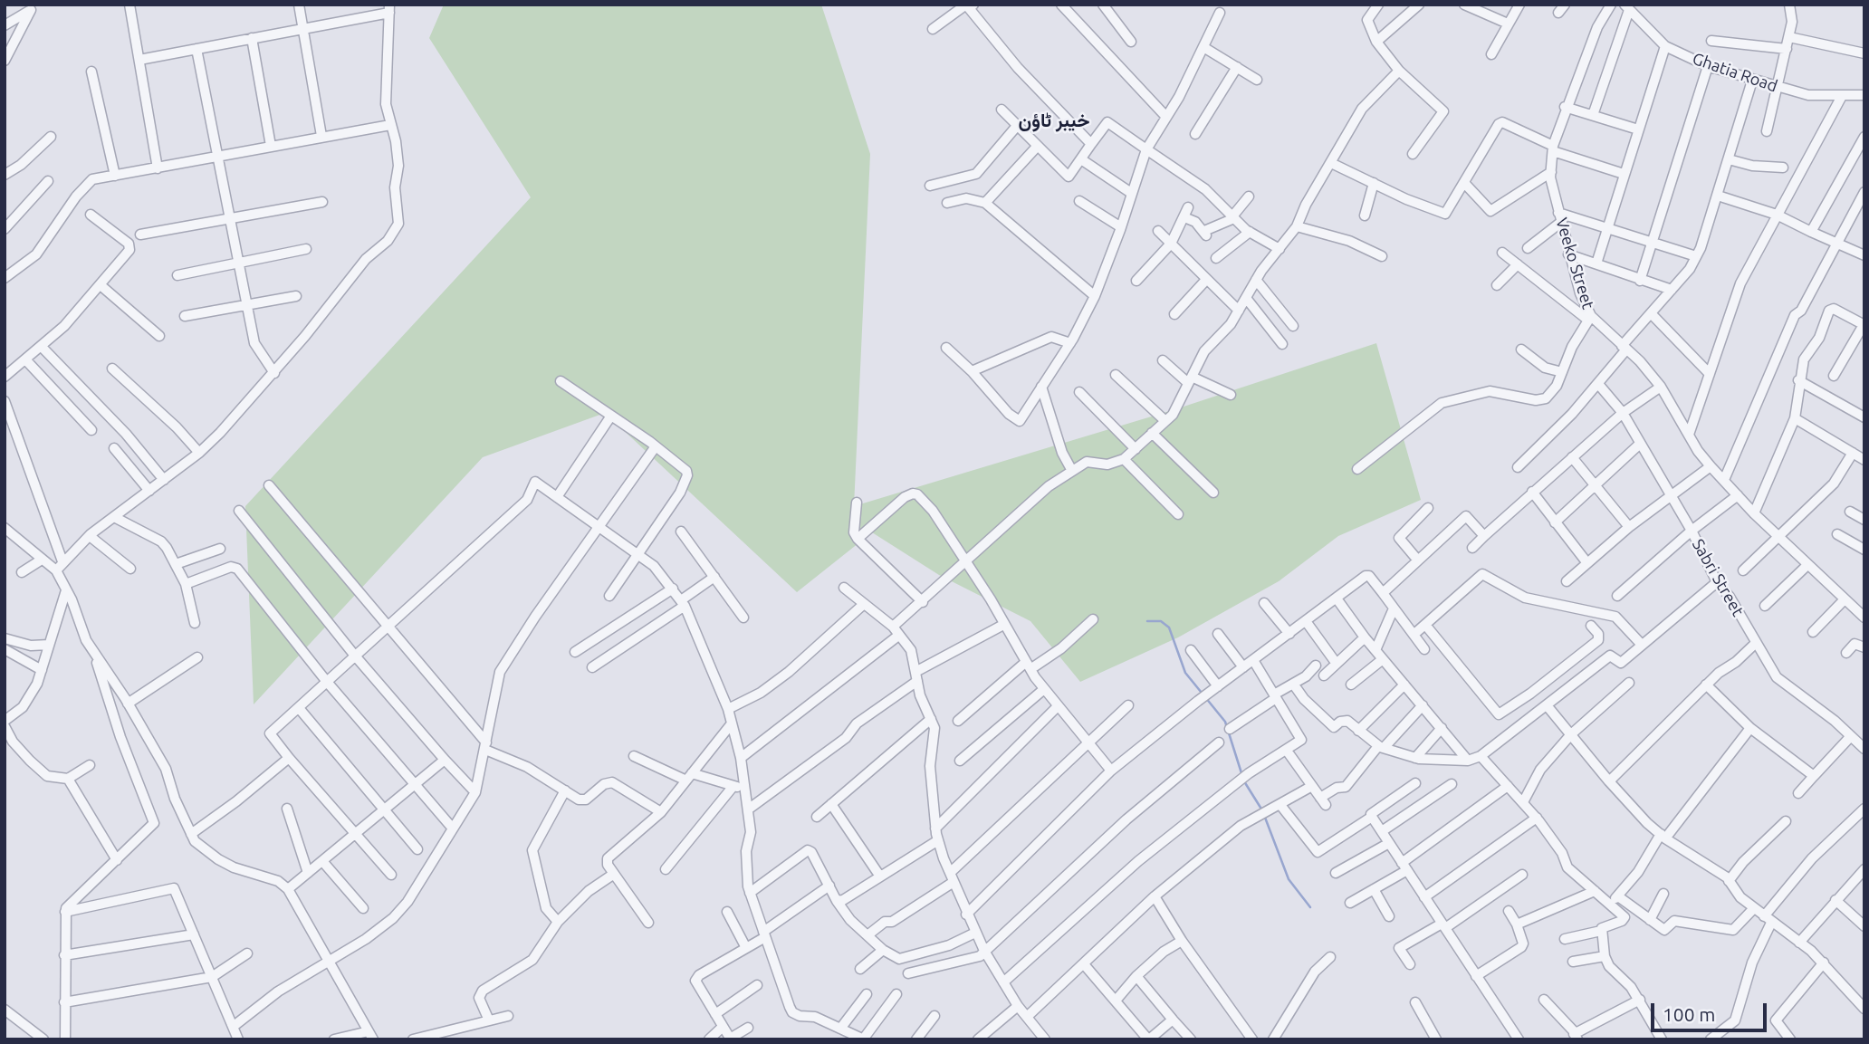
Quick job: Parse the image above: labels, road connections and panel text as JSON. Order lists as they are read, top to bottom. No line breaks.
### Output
{"streets":{"street":["Ghatia Road","Veeko Street","Sabri Street"]},"districts":["خیبر ٹاؤن"],"scale_bar":"100 m"}
